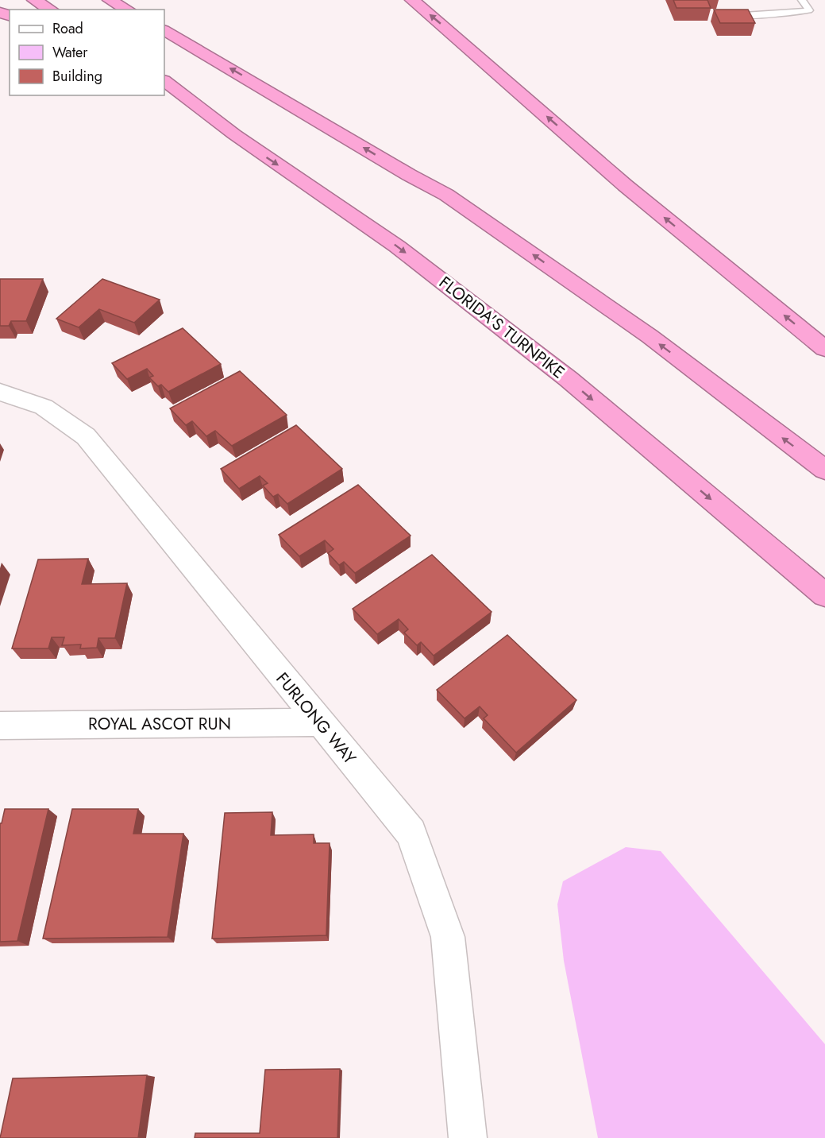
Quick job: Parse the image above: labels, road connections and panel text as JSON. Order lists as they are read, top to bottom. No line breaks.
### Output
{"streets":{"highway":["FLORIDA'S TURNPIKE"],"street":["FURLONG WAY","ROYAL ASCOT RUN"]},"crossings":[["FURLONG WAY","ROYAL ASCOT RUN"]],"legend":["Road","Water","Building"]}
